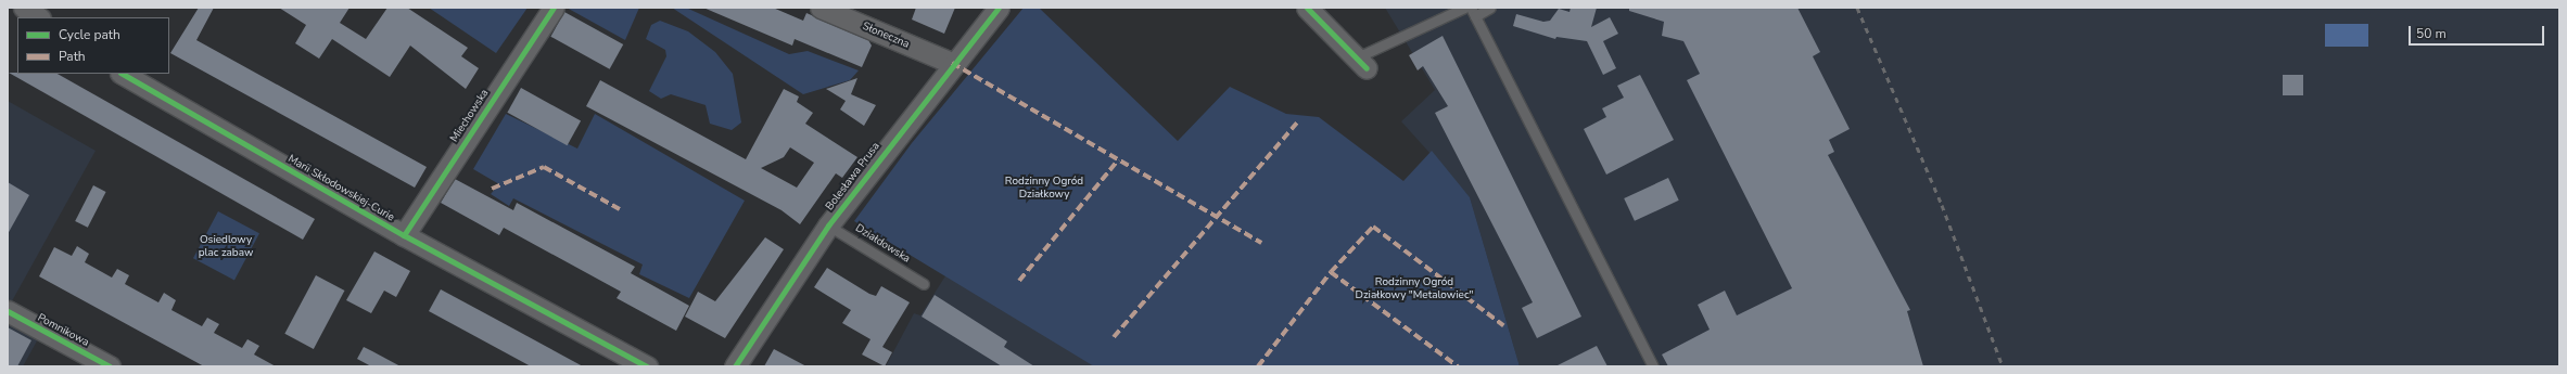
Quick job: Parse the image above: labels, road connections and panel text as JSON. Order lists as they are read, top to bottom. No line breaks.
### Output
{"streets":{"street":["Słoneczna","Miechowska","Bolesława Prusa","Marii Skłodowskiej-Curie","Pomnikowa"],"lane":["Działdowska"]},"crossings":[["Słoneczna","Bolesława Prusa"],["Miechowska","Marii Skłodowskiej-Curie"],["Bolesława Prusa","Działdowska"]],"parks":["Rodzinny Ogród Działkowy","Osiedlowy plac zabaw","Rodzinny Ogród Działkowy \"Metalowiec\""],"legend":["Cycle path","Path"],"scale_bar":"50 m"}
